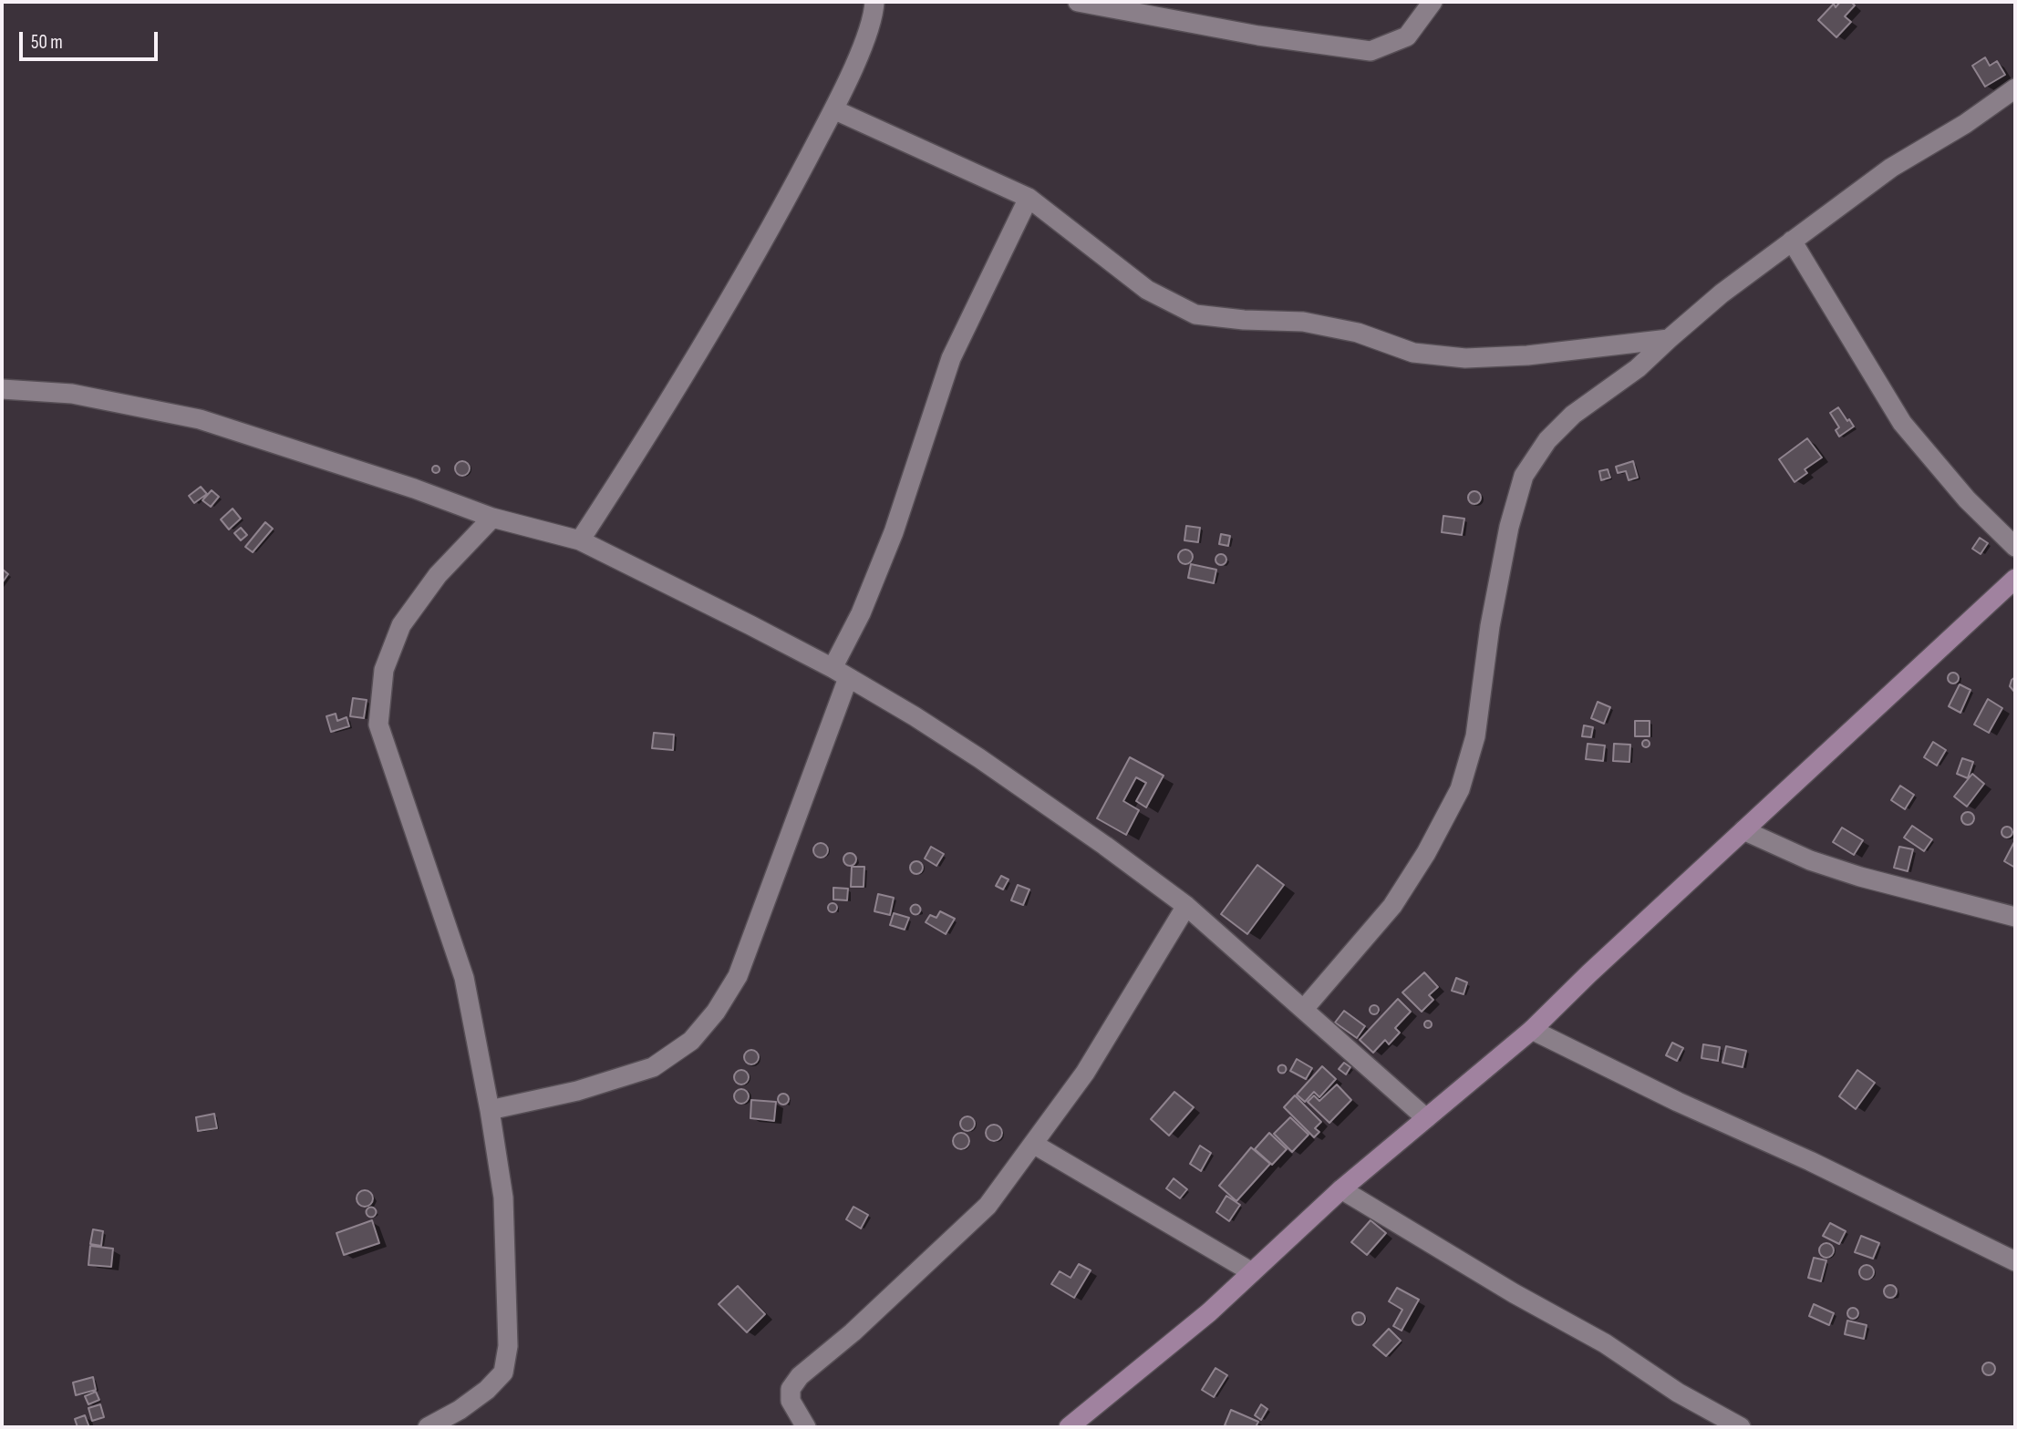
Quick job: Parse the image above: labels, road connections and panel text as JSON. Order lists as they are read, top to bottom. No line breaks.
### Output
{"scale_bar":"50 m"}
